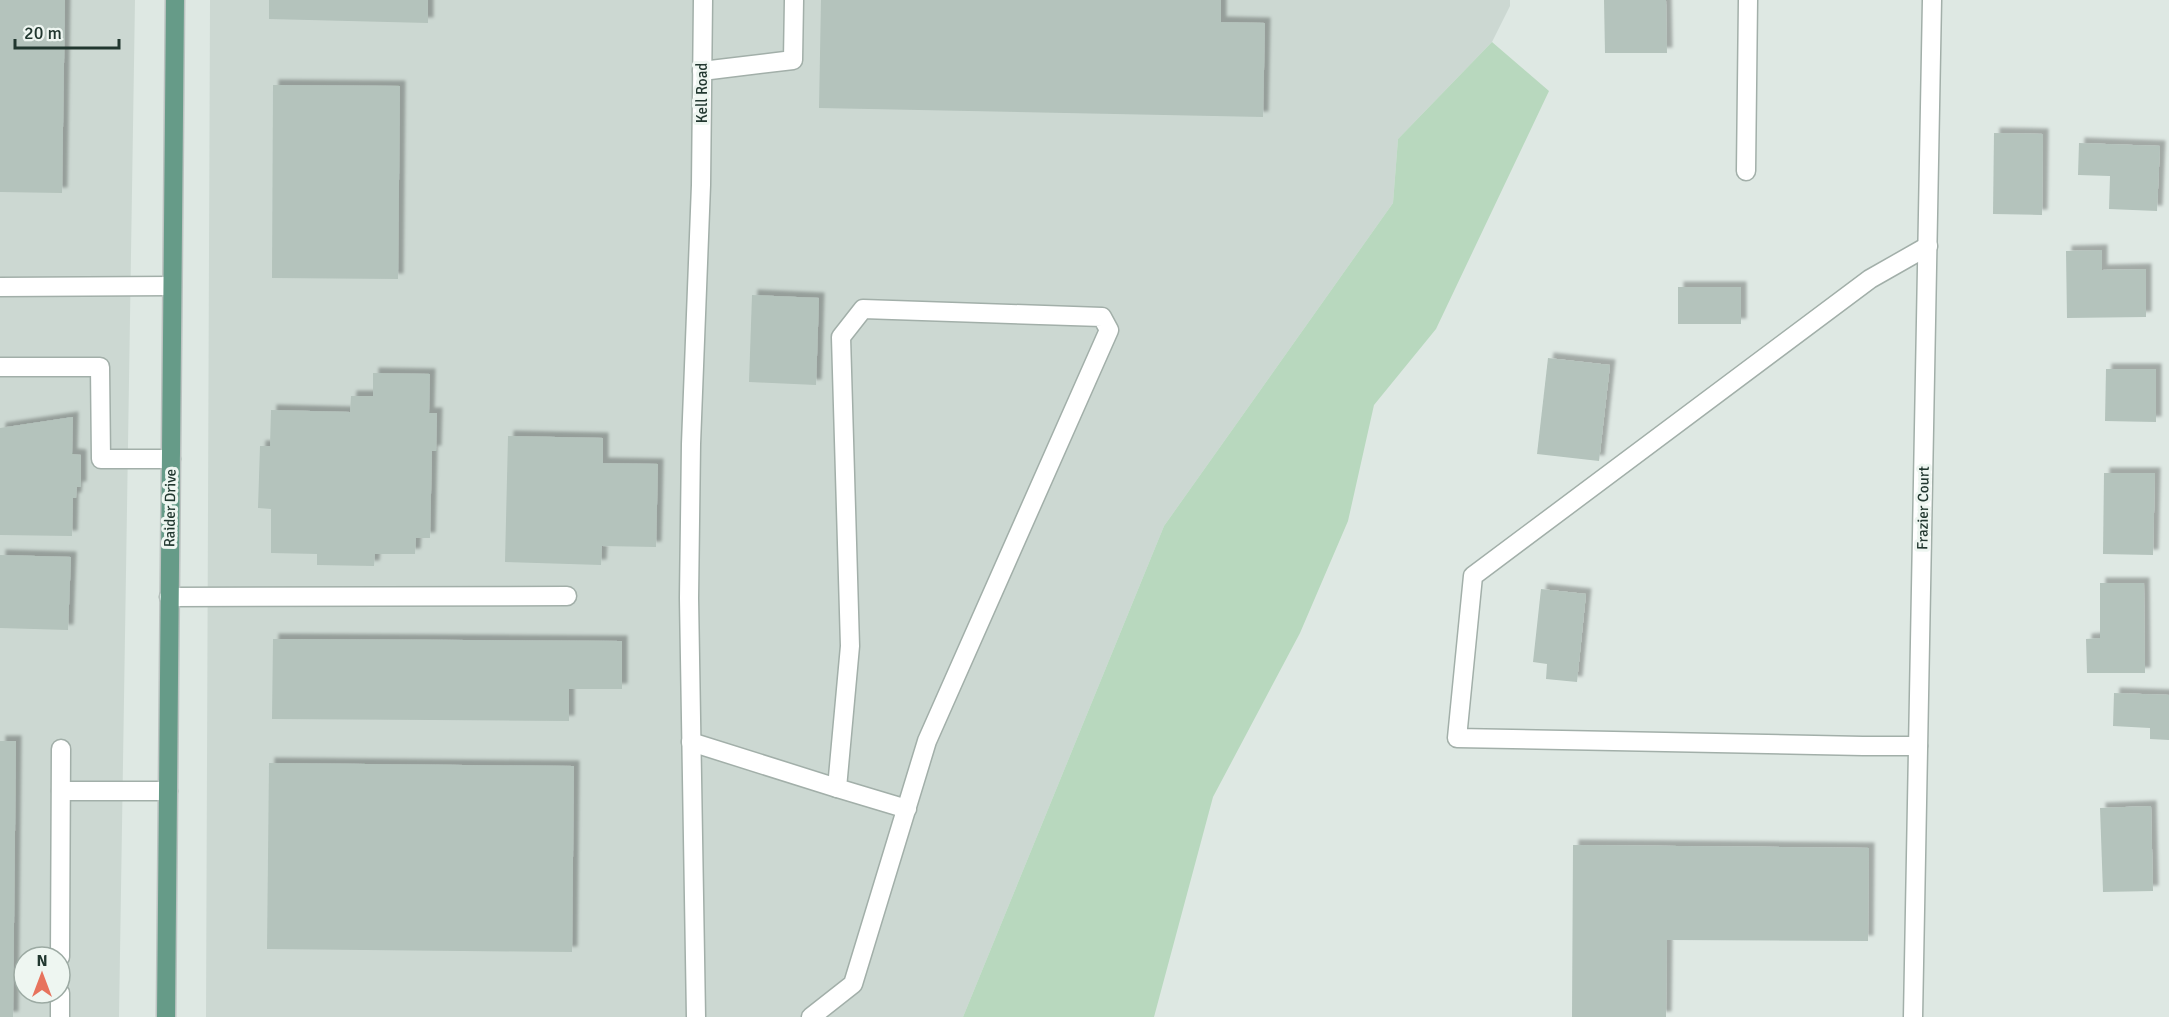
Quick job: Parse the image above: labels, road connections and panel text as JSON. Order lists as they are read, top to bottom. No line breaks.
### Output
{"streets":{"main road":["Raider Drive"],"street":["Kell Road","Frazier Court"]},"scale_bar":"20 m","north":"top"}
